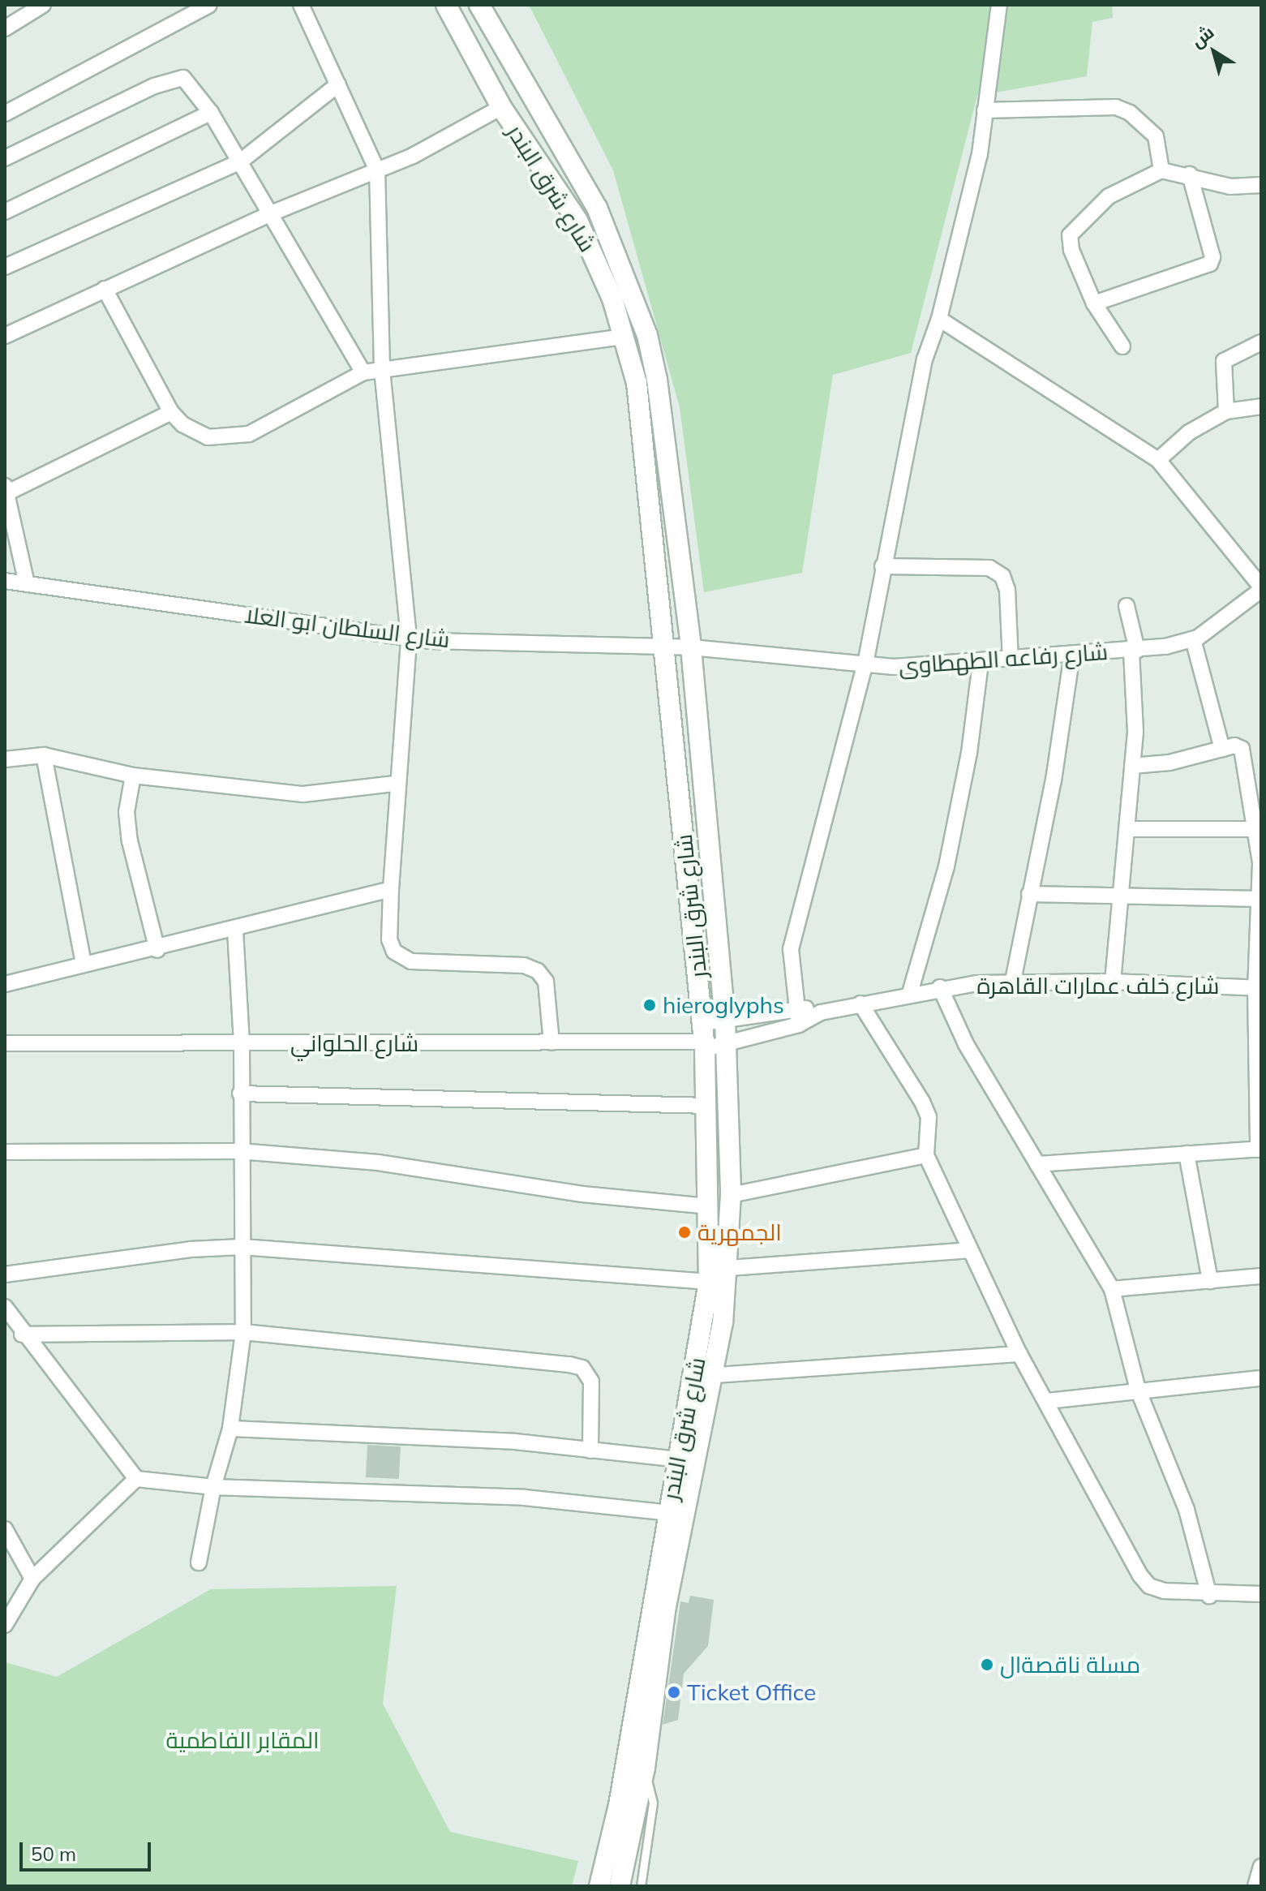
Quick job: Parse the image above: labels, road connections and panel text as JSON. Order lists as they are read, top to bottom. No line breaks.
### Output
{"streets":{"main road":["شارع شرق البندر"],"street":["شارع السلطان ابو العلا","شارع رفاعه الطهطاوى","شارع خلف عمارات القاهرة","شارع الحلواني"]},"crossings":[["شارع شرق البندر","شارع السلطان ابو العلا"],["شارع شرق البندر","شارع رفاعه الطهطاوى"],["شارع شرق البندر","شارع خلف عمارات القاهرة"],["شارع شرق البندر","شارع الحلواني"],["شارع السلطان ابو العلا","شارع رفاعه الطهطاوى"],["شارع خلف عمارات القاهرة","شارع الحلواني"]],"parks":["المقابر الفاطمية"],"places":["hieroglyphs","الجمهرية","مسلة ناقصةال","Ticket Office"],"scale_bar":"50 m","north":"top left"}
